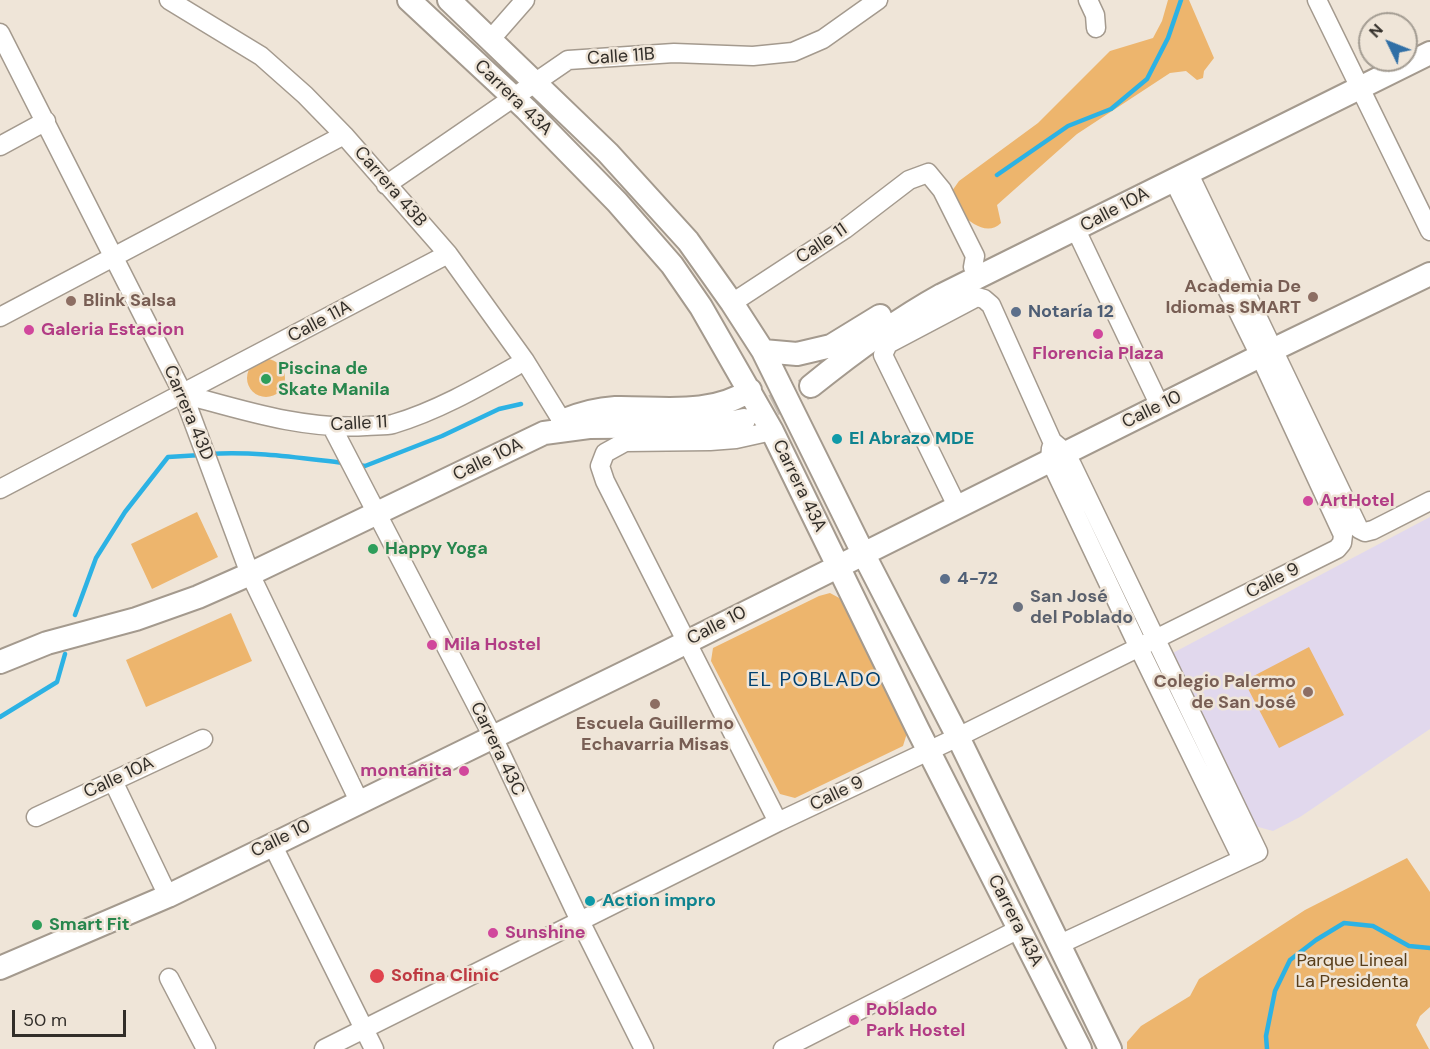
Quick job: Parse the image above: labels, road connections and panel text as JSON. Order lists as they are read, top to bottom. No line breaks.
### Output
{"streets":{"main road":["Carrera 43A","Calle 10A","Calle 10"],"street":["Calle 11B","Carrera 43B","Calle 11","Calle 11A","Carrera 43D","Calle 9","Carrera 43C"]},"crossings":[["Calle 11B","Carrera 43A"],["Calle 11B","Carrera 43B"],["Carrera 43A","Calle 11"],["Carrera 43A","Calle 10"],["Carrera 43A","Calle 9"],["Carrera 43B","Calle 10A"],["Carrera 43B","Calle 11"],["Carrera 43B","Calle 11A"],["Calle 10A","Carrera 43D"],["Calle 10A","Carrera 43C"],["Calle 11","Calle 11A"],["Calle 11","Carrera 43D"],["Calle 11","Carrera 43C"],["Calle 11A","Carrera 43D"],["Calle 10","Carrera 43D"],["Calle 10","Carrera 43C"],["Calle 9","Carrera 43C"]],"districts":["EL POBLADO"],"parks":["Parque Lineal La Presidenta"],"places":["Academia De Idiomas SMART","Blink Salsa","Notaría 12","Galeria Estacion","Florencia Plaza","Piscina de Skate Manila","El Abrazo MDE","ArtHotel","Happy Yoga","4-72","San José del Poblado","Mila Hostel","Colegio Palermo de San José","Escuela Guillermo Echavarria Misas","montañita","Action impro","Smart Fit","Sunshine","Sofina Clinic","Poblado Park Hostel"],"scale_bar":"50 m","north":"top left"}
